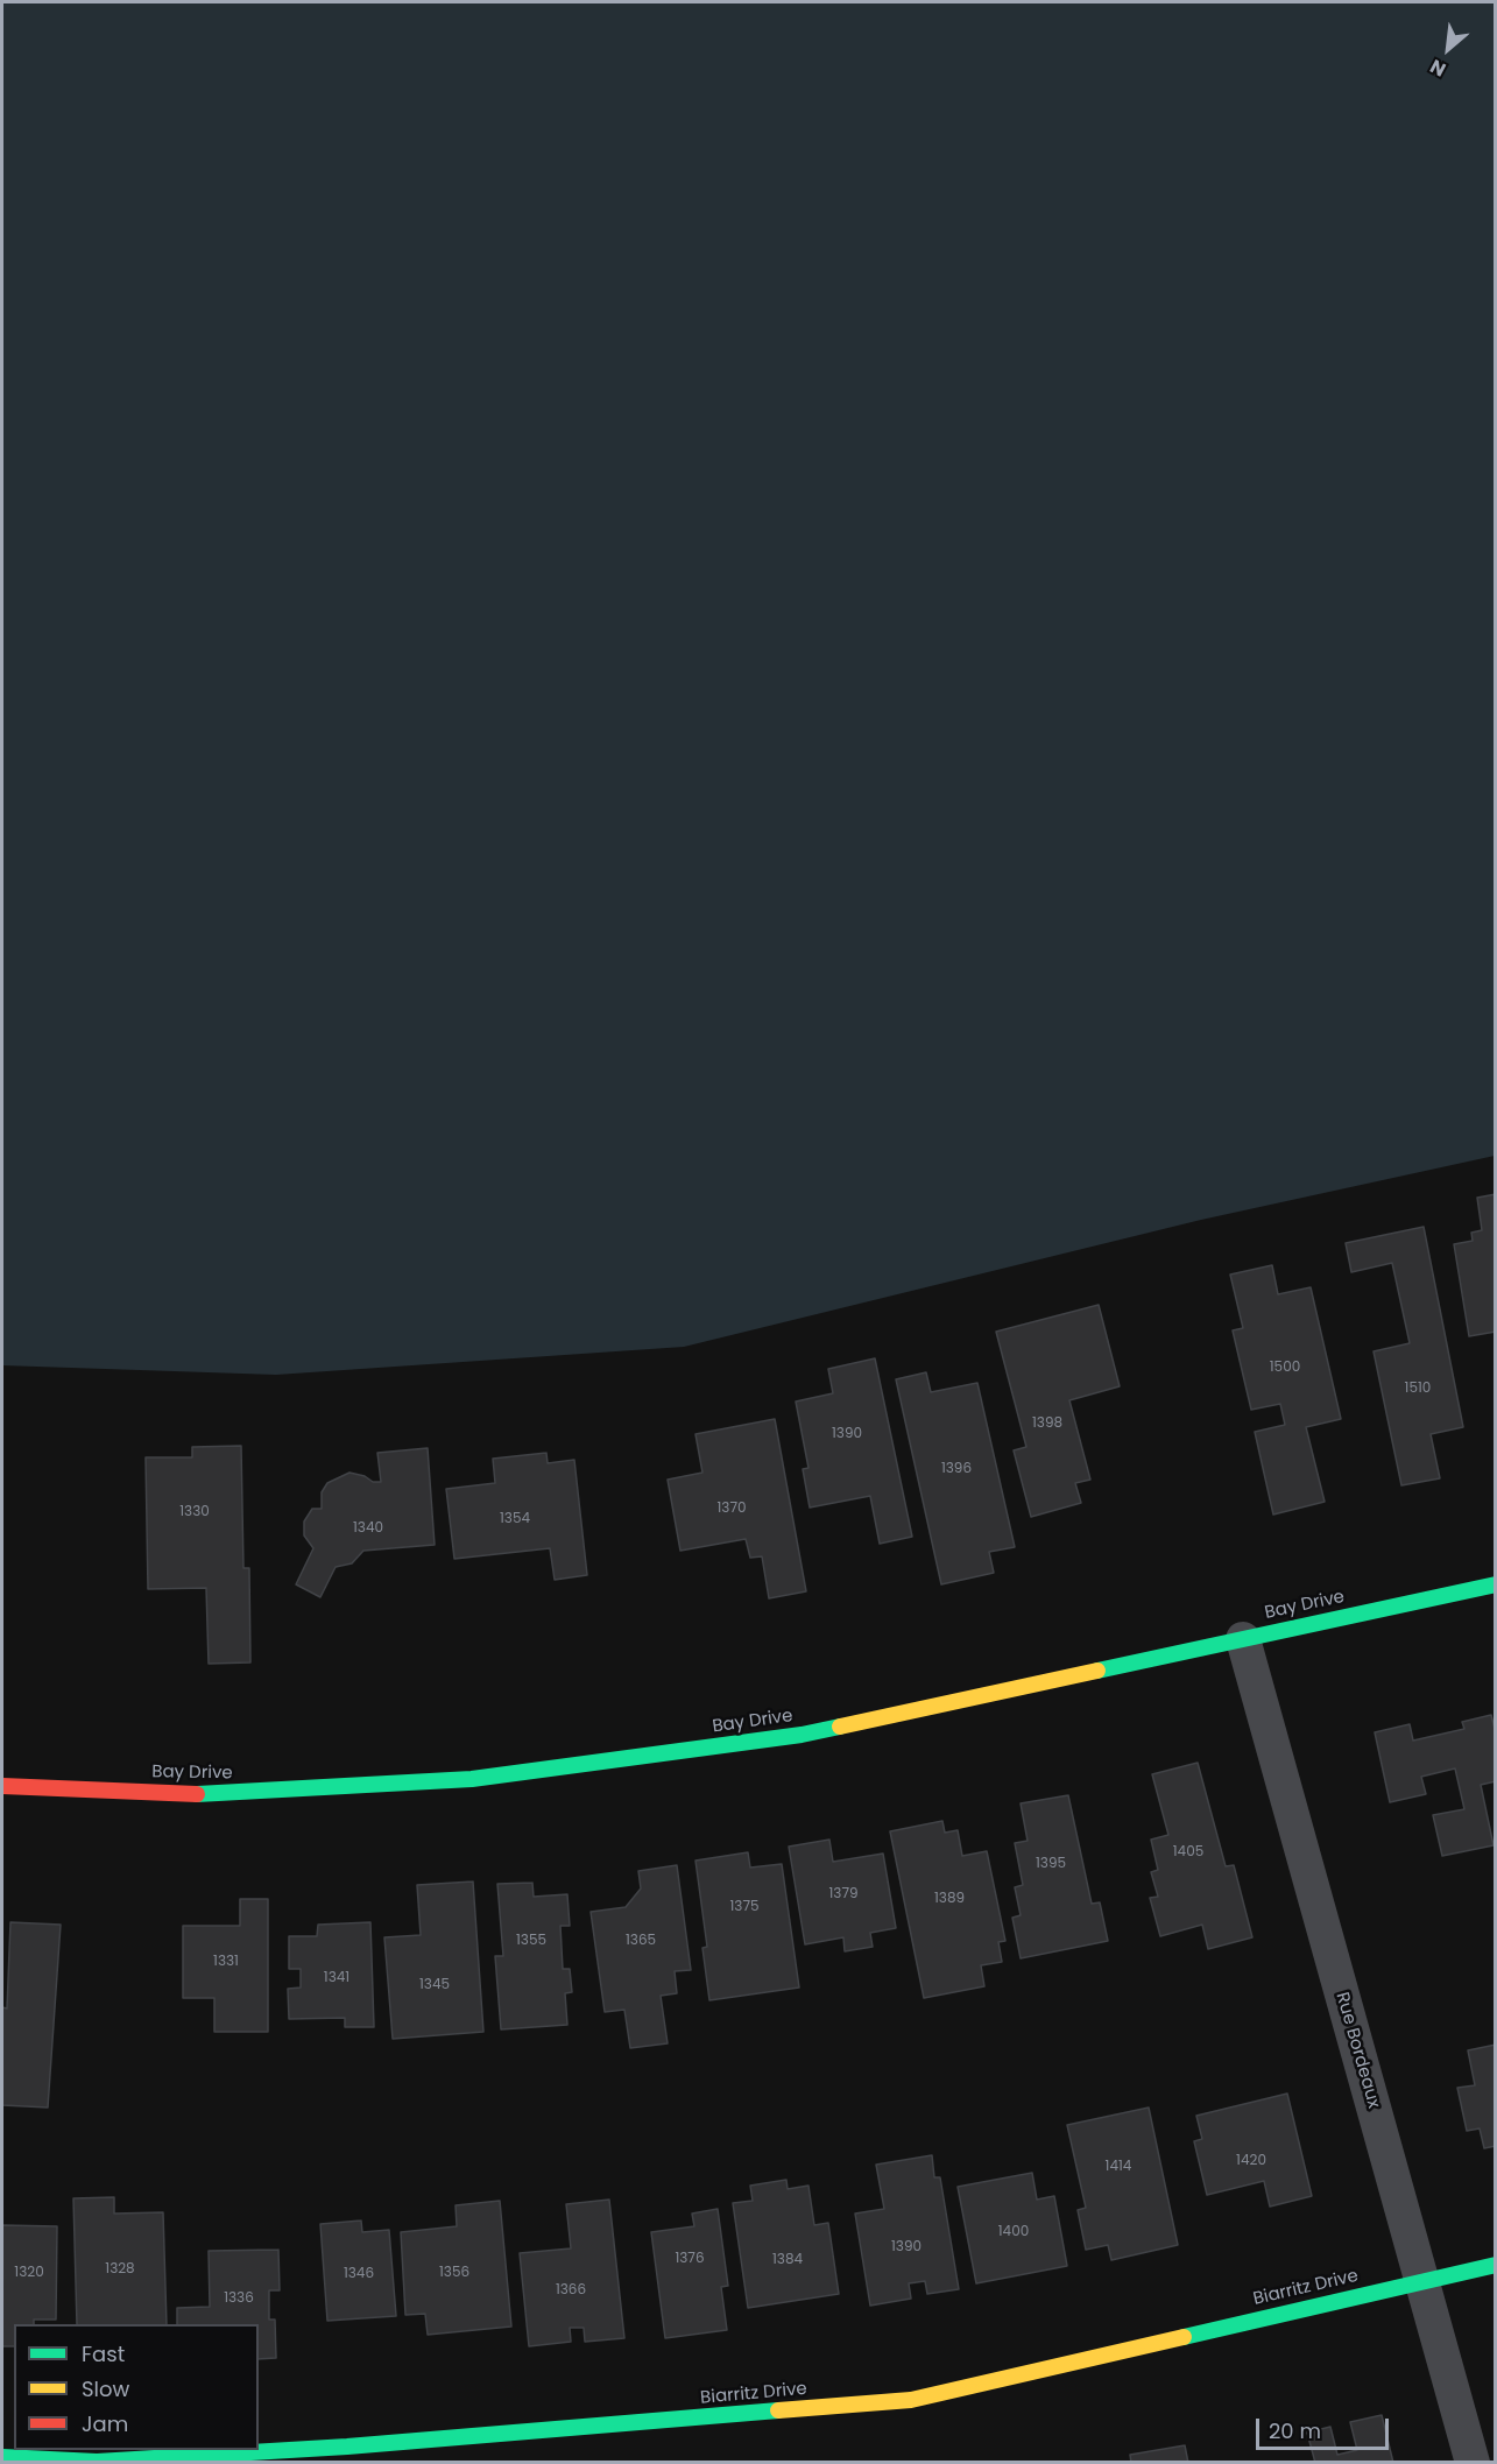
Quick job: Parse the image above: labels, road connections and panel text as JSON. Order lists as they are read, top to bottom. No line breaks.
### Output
{"streets":{"street":["Bay Drive","Rue Bordeaux","Biarritz Drive"]},"crossings":[["Bay Drive","Rue Bordeaux"],["Rue Bordeaux","Biarritz Drive"]],"house_numbers":["1500","1510","1398","1390","1396","1370","1330","1354","1340","1405","1395","1379","1389","1375","1355","1365","1331","1341","1345","1420","1414","1400","1390","1376","1384","1328","1320","1356","1346","1366","1336"],"legend":["Fast","Slow","Jam"],"scale_bar":"20 m","north":"bottom left"}
